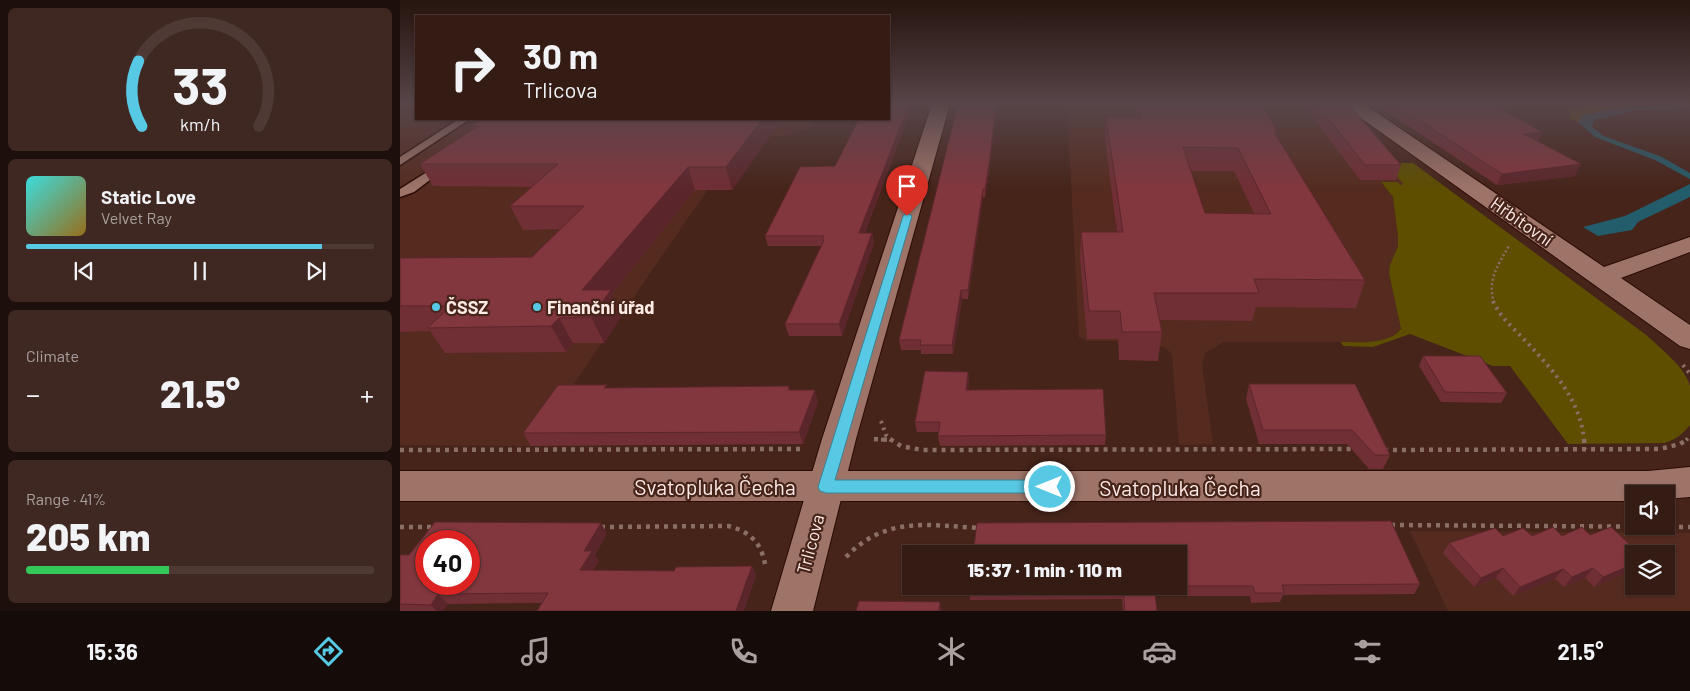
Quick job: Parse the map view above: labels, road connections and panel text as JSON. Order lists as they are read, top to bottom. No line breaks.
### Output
{"streets":{"street":["Hřbitovní","Svatopluka Čecha","Trlicova"]},"crossings":[["Svatopluka Čecha","Trlicova"]],"places":["ČSSZ","Finanční úřad"],"page":{"turn":["30 m","Trlicova"],"song":["Static Love","Velvet Ray"],"tile":["Climate",["Range · 41%","205 km"]],"heat":["−","21.5°","+"],"limit":"40","trip":"15:37 · 1 min · 110 m","tabs":["15:36","21.5°"],"gauge":["33","km/h"]}}
